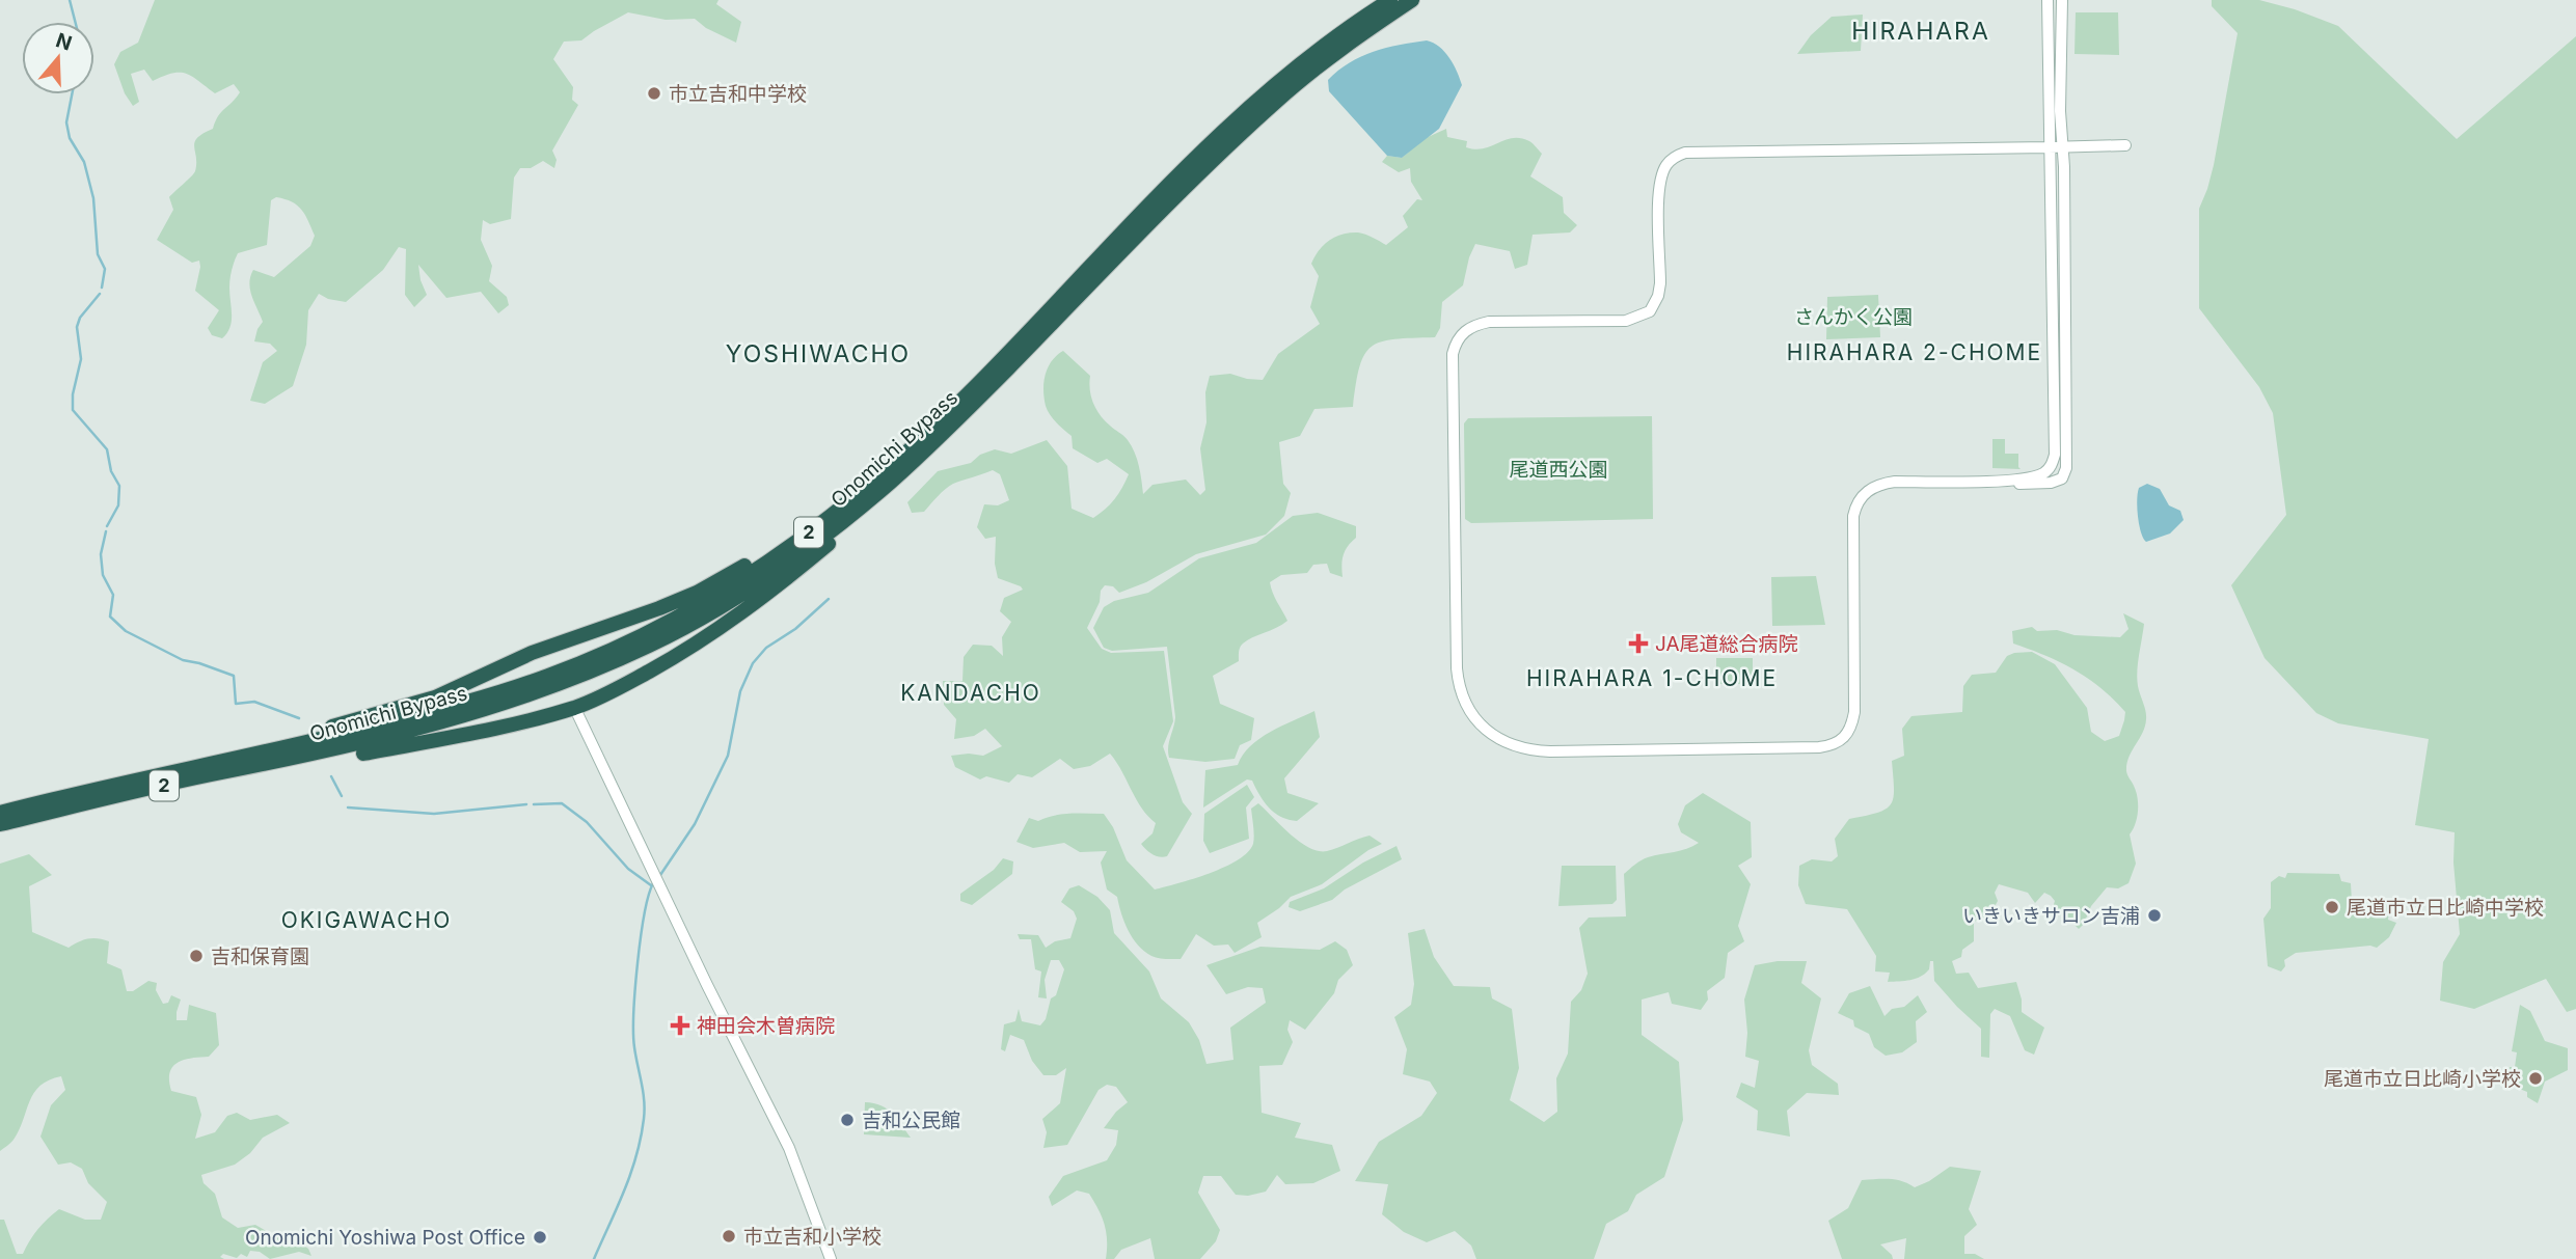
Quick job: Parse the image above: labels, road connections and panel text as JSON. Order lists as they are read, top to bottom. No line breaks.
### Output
{"streets":{"highway":["Onomichi Bypass","2"]},"districts":["HIRAHARA","HIRAHARA 2-CHOME","YOSHIWACHO","HIRAHARA 1-CHOME","KANDACHO","OKIGAWACHO"],"parks":["さんかく公園","尾道西公園"],"places":{"other":["市立吉和中学校","尾道市立日比崎中学校","いきいきサロン吉浦","吉和保育園","尾道市立日比崎小学校","吉和公民館","市立吉和小学校","Onomichi Yoshiwa Post Office"],"health":["JA尾道総合病院","神田会木曽病院"]},"north":"top"}
